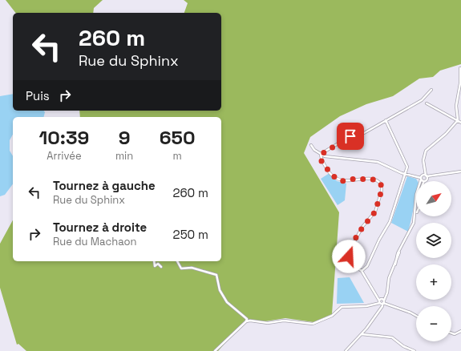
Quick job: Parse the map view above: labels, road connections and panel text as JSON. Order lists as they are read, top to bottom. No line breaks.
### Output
{"north":"top right","page":{"turn":["260 m","Rue du Sphinx"],"then":"Puis","eta":["10:39","Arrivée","9","min","650","m"],"list":[{"name":"Tournez à gauche","note":"Rue du Sphinx","value":"260 m"},{"name":"Tournez à droite","note":"Rue du Machaon","value":"250 m"}],"map_buttons":["+","−"]}}
